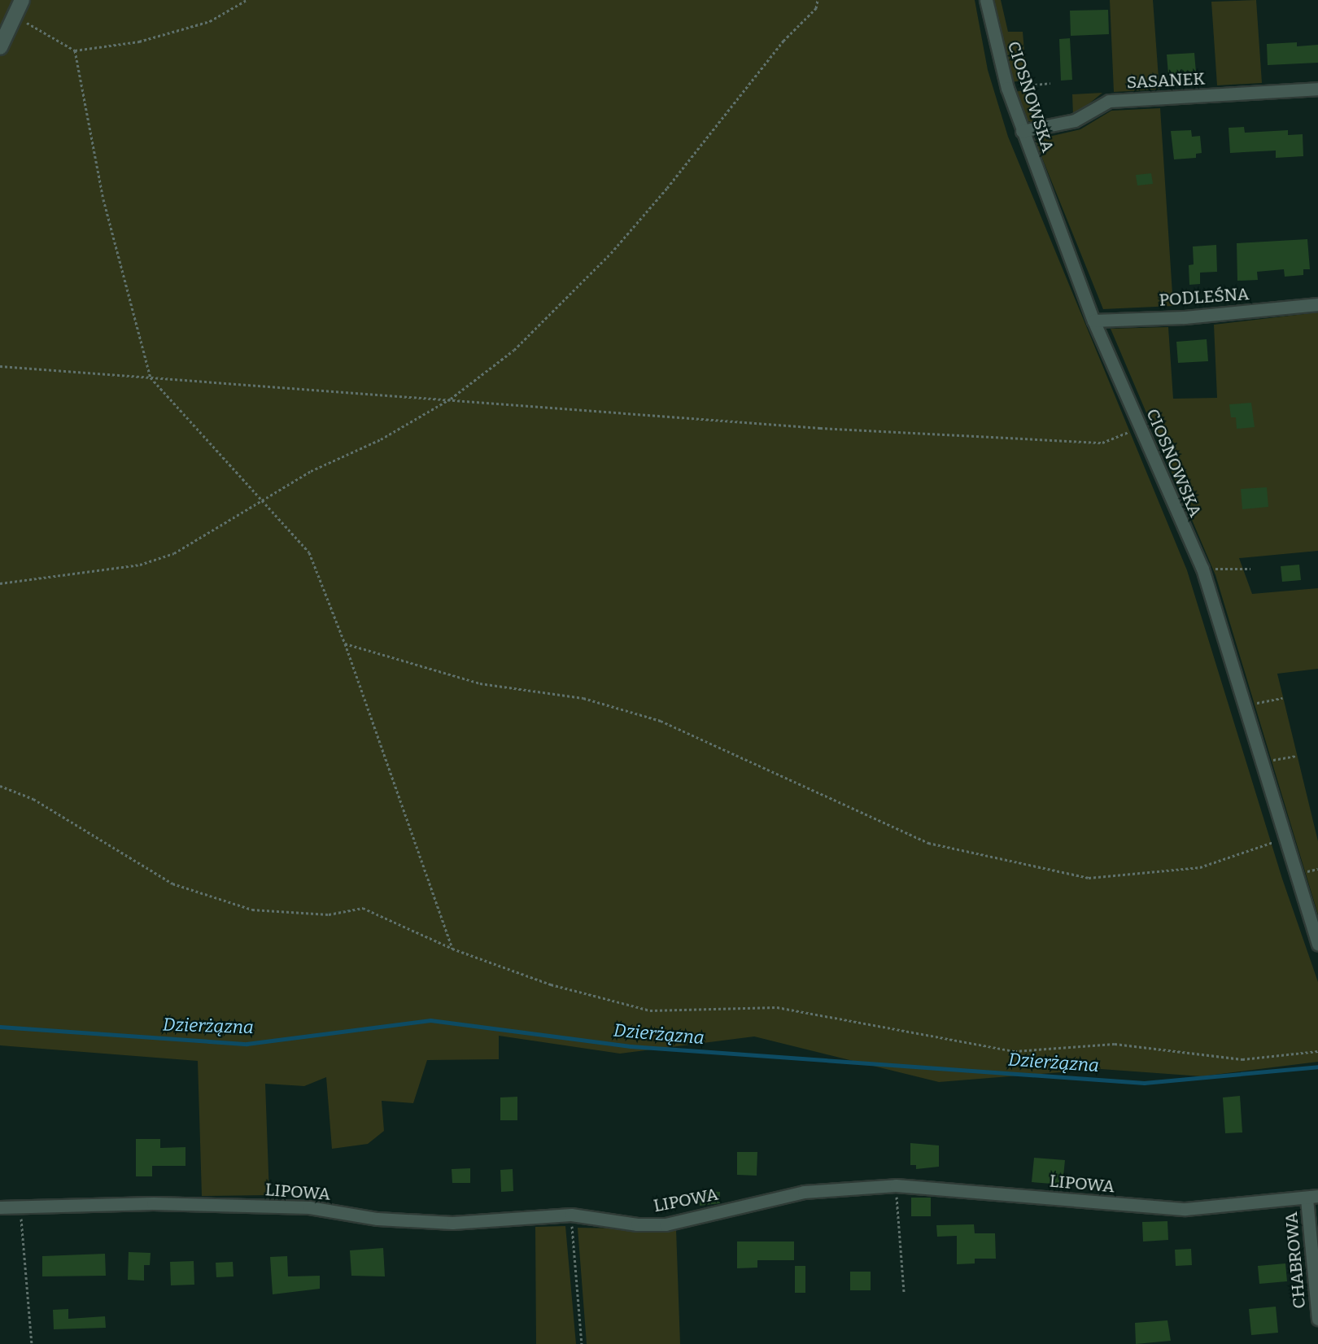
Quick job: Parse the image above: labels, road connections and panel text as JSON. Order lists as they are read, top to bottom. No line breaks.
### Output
{"streets":{"street":["SASANEK","CIOSNOWSKA","PODLEŚNA","LIPOWA","CHABROWA"]},"crossings":[["SASANEK","CIOSNOWSKA"],["CIOSNOWSKA","PODLEŚNA"],["LIPOWA","CHABROWA"]],"water":["Dzierżązna"]}
